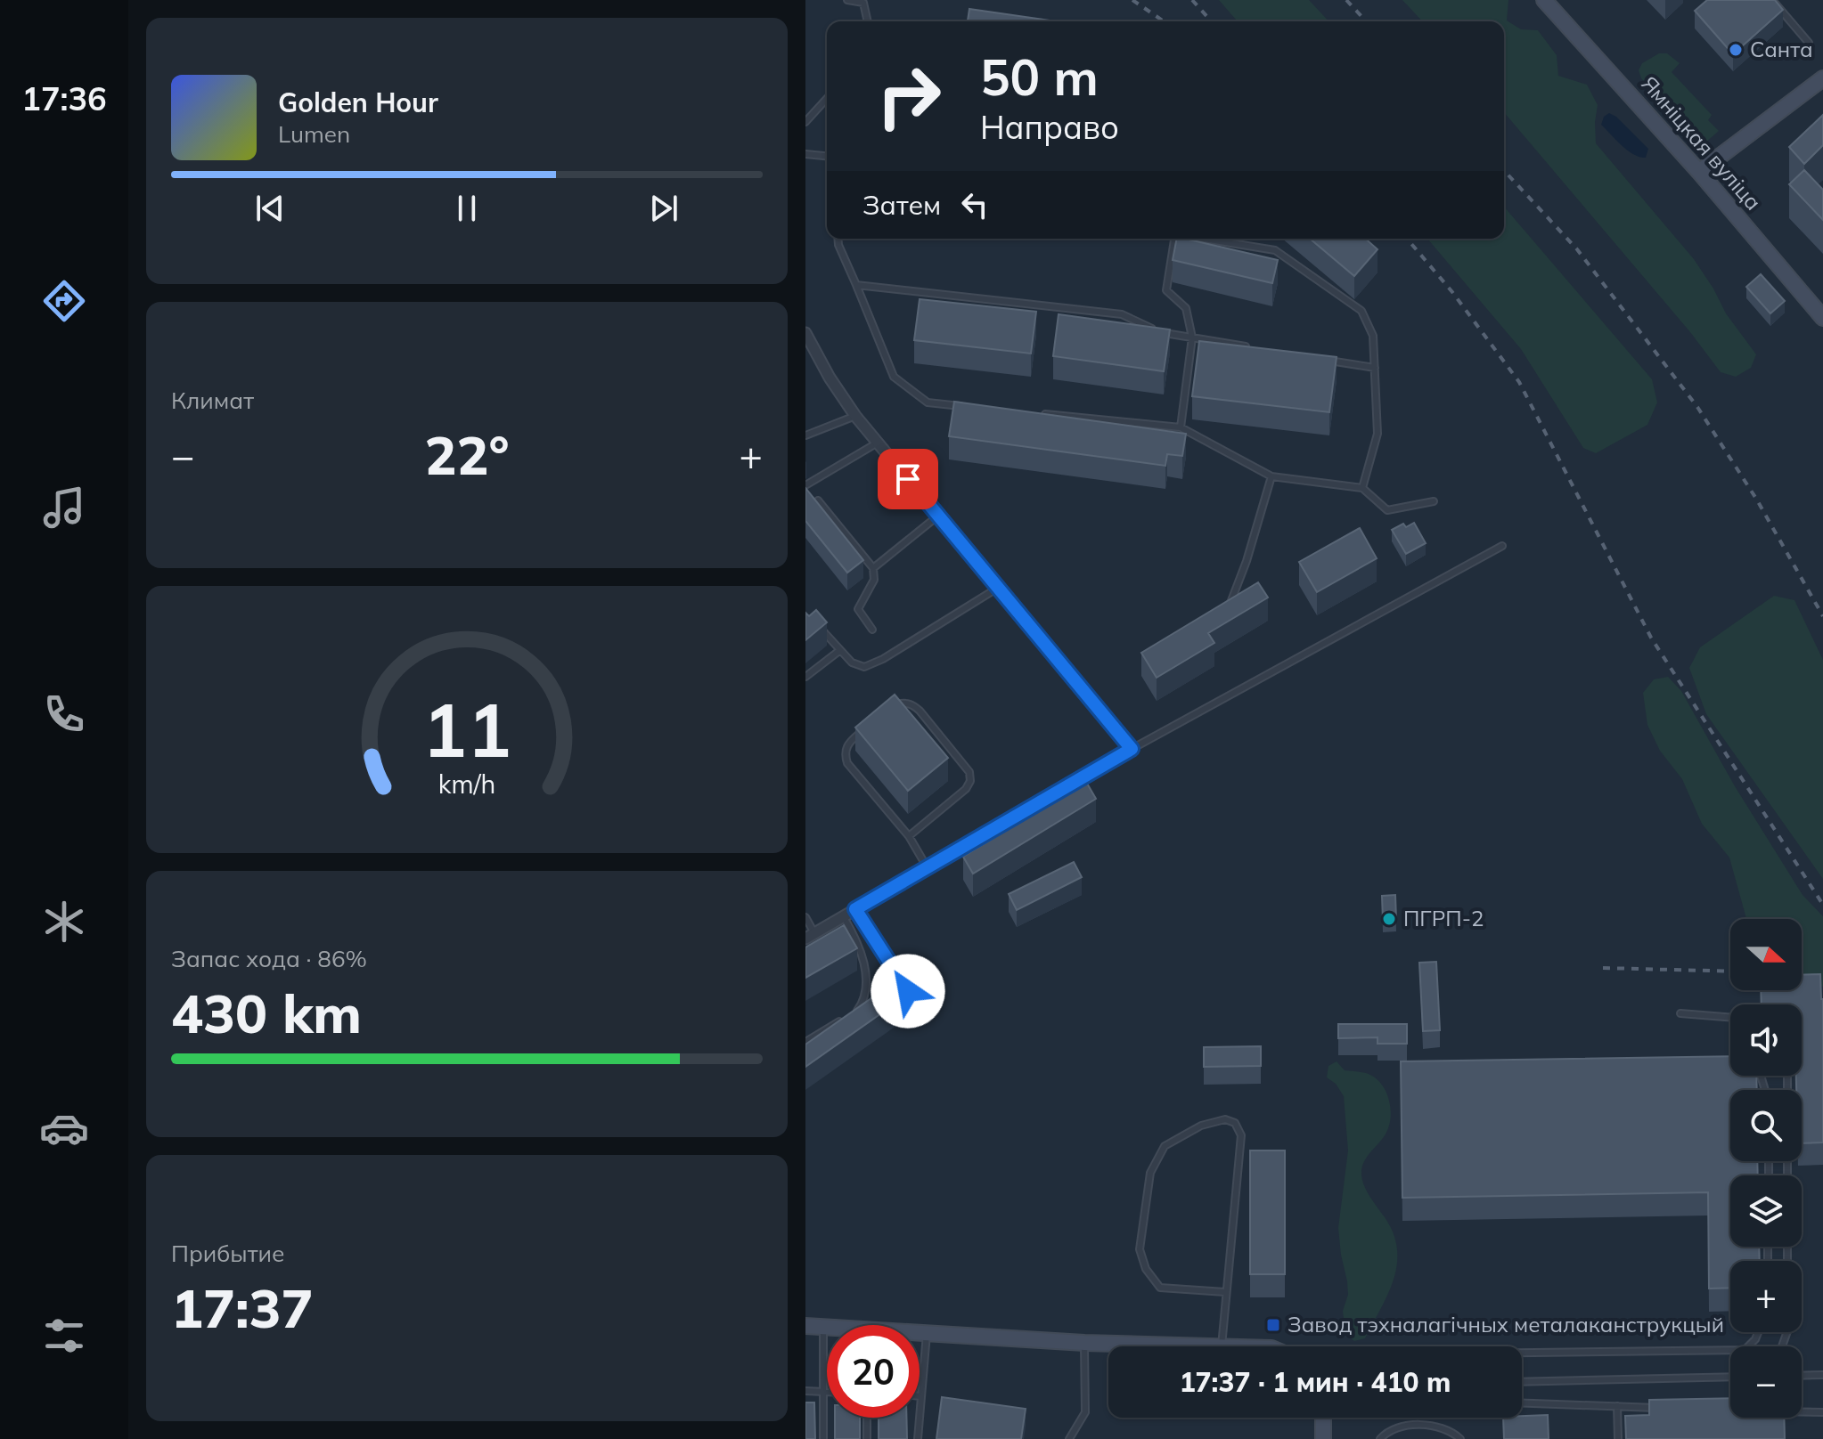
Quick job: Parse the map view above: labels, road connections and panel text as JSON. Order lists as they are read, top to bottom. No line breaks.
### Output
{"streets":{"street":["Ямніцкая вуліца"]},"places":{"other":["Санта","ПГРП-2"],"transit":["Завод тэхналагічных металаканструкцый"]},"north":"right","page":{"tabs":"17:36","turn":["50 m","Направо"],"song":["Golden Hour","Lumen"],"then":"Затем","tile":["Климат",["Запас хода · 86%","430 km"],["Прибытие","17:37"]],"heat":["−","22°","+"],"map_buttons":["+","−"],"limit":"20","trip":"17:37 · 1 мин · 410 m","gauge":["11","km/h"]}}
